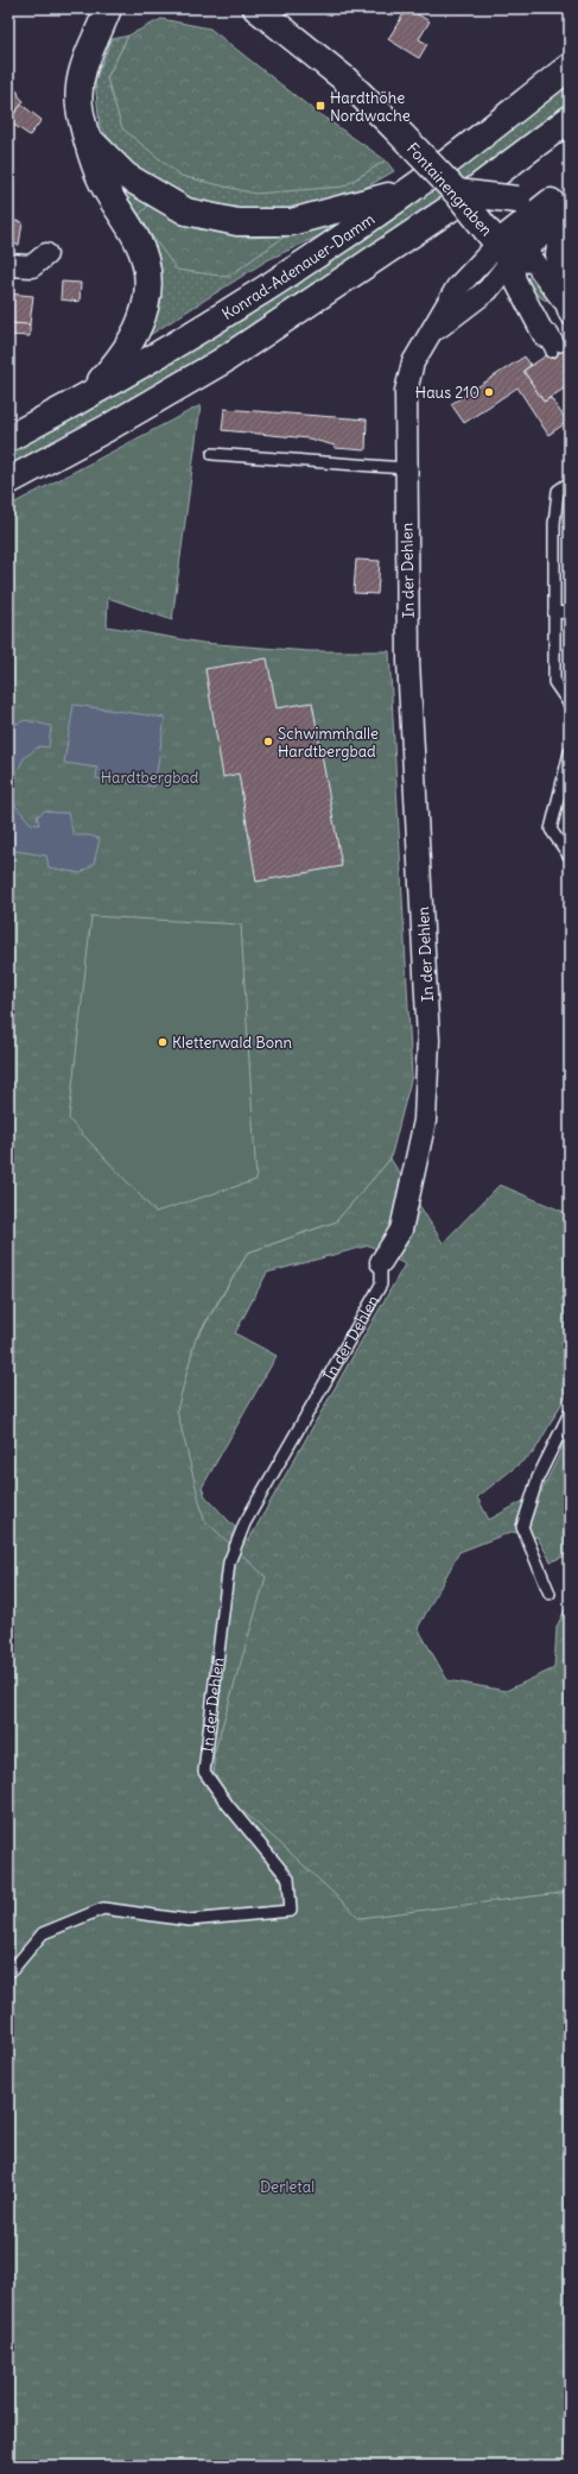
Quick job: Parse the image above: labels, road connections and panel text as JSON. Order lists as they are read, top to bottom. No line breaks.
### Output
{"streets":{"main road":["Fontainengraben","Konrad-Adenauer-Damm"],"street":["In der Dehlen"]},"crossings":[["Fontainengraben","In der Dehlen"]],"parks":["Hardtbergbad","Derletal"],"places":{"transit":["Hardthöhe Nordwache"],"other":["Haus 210","Schwimmhalle Hardtbergbad","Kletterwald Bonn"]}}
